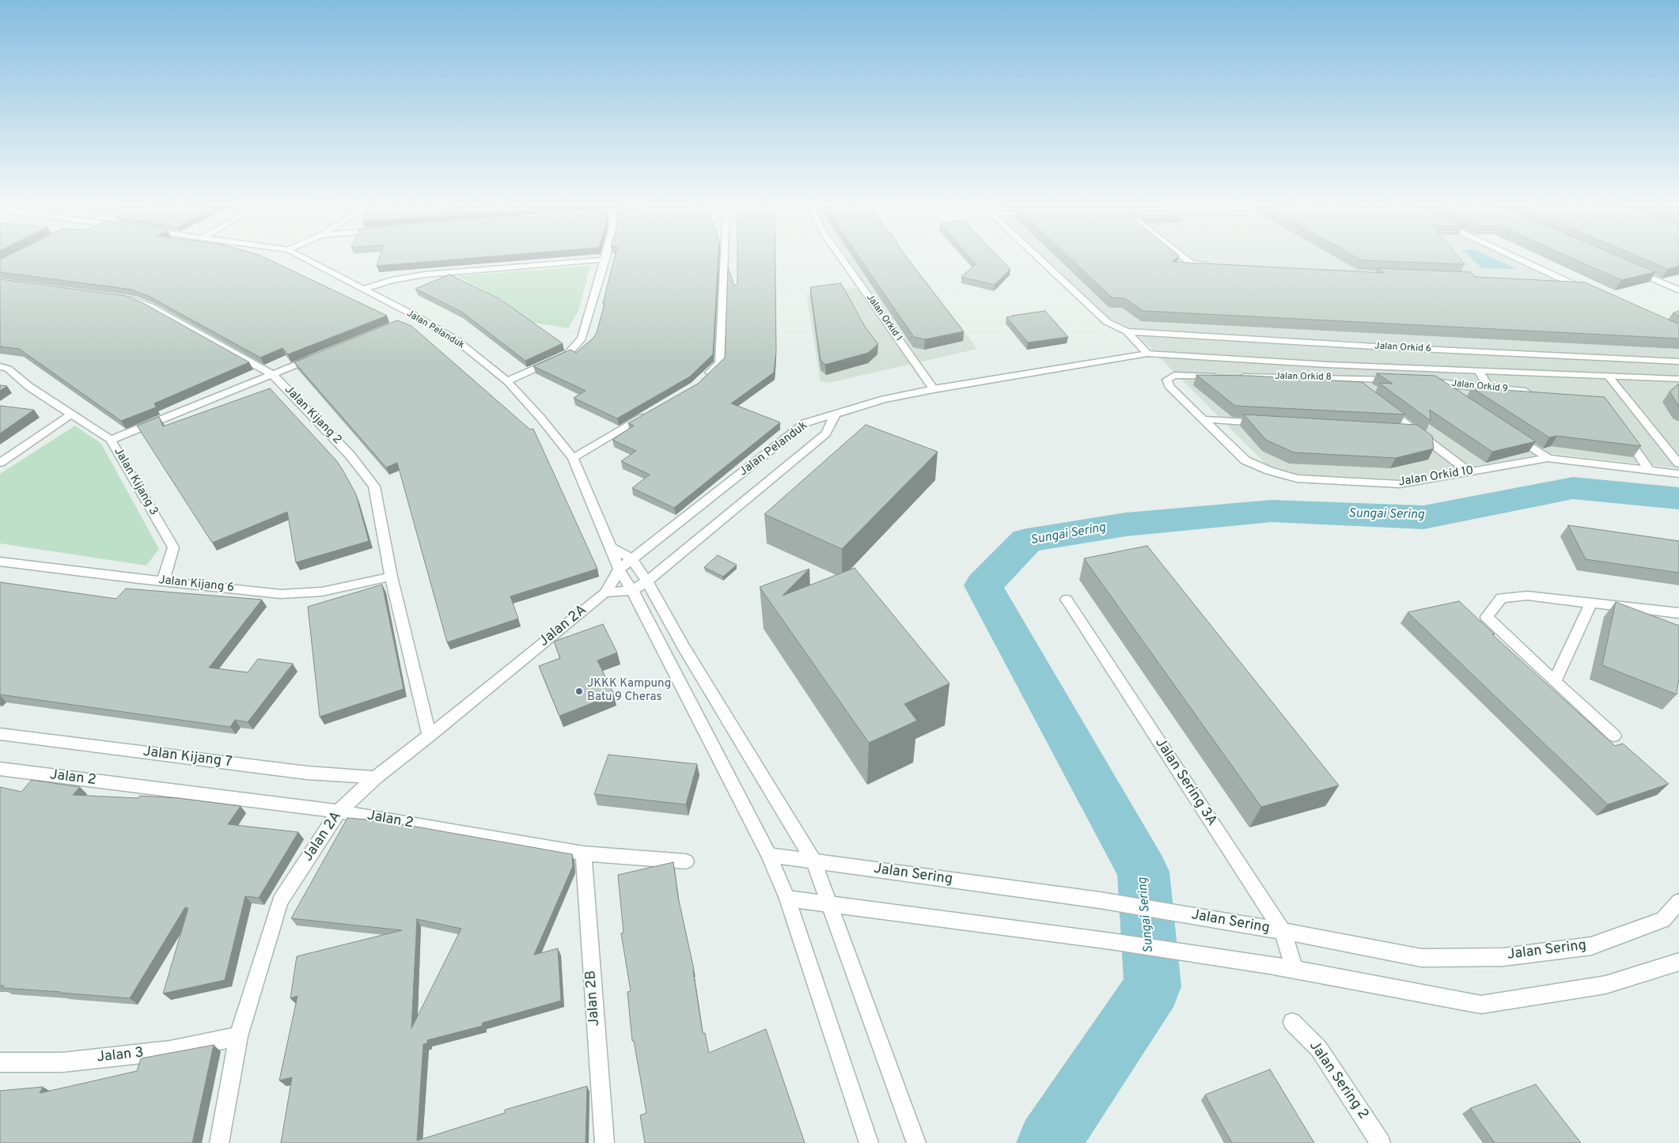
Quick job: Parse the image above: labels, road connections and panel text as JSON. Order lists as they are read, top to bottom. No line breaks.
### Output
{"streets":{"street":["Jalan Orkid 1","Jalan Pelanduk","Jalan Orkid 6","Jalan Orkid 8","Jalan Orkid 9","Jalan Kijang 2","Jalan Orkid 10","Jalan Kijang 3","Jalan Kijang 6","Jalan 2A","Jalan Kijang 7","Jalan 2","Jalan Sering 3A","Jalan Sering","Jalan 2B","Jalan 3","Jalan Sering 2"]},"crossings":[["Jalan Pelanduk","Jalan Sering"],["Jalan Kijang 2","Jalan Kijang 6"],["Jalan Kijang 2","Jalan 2A"],["Jalan Kijang 3","Jalan Kijang 6"],["Jalan 2A","Jalan Kijang 7"],["Jalan 2A","Jalan 2"],["Jalan 2A","Jalan 3"],["Jalan 2","Jalan 2B"],["Jalan Sering 3A","Jalan Sering"]],"water":["Sungai Sering"],"places":["JKKK Kampung Batu 9 Cheras"]}
